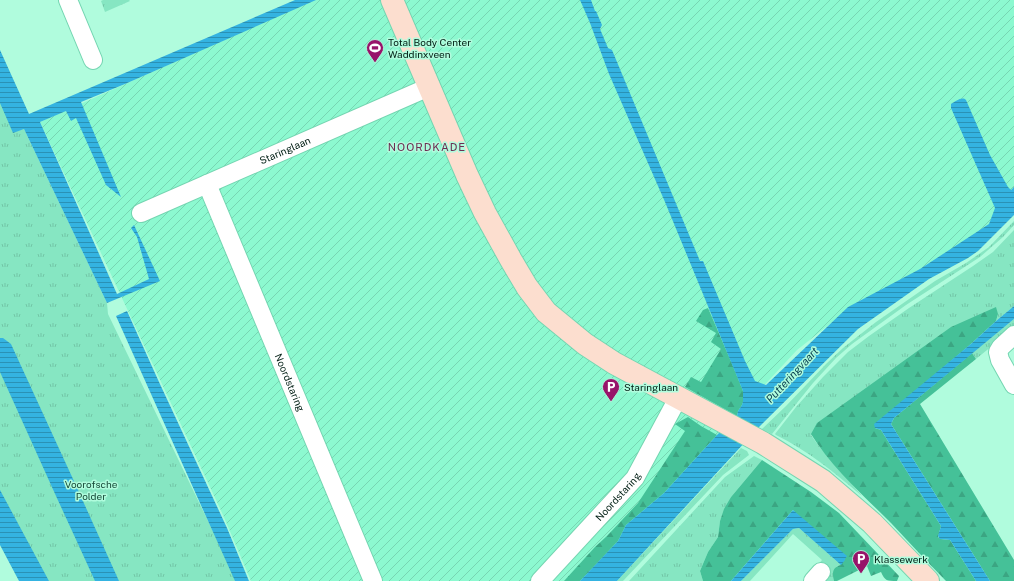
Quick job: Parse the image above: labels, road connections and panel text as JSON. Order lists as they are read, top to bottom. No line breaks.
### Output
{"streets":{"street":["Staringlaan","Noordstaring"]},"crossings":[["Staringlaan","Noordstaring"]],"districts":["NOORDKADE"],"water":["Putteringvaart"],"parks":["Voorofsche Polder"],"places":{"sports":["Total Body Center Waddinxveen"],"parking":["Staringlaan","Klassewerk"]}}
